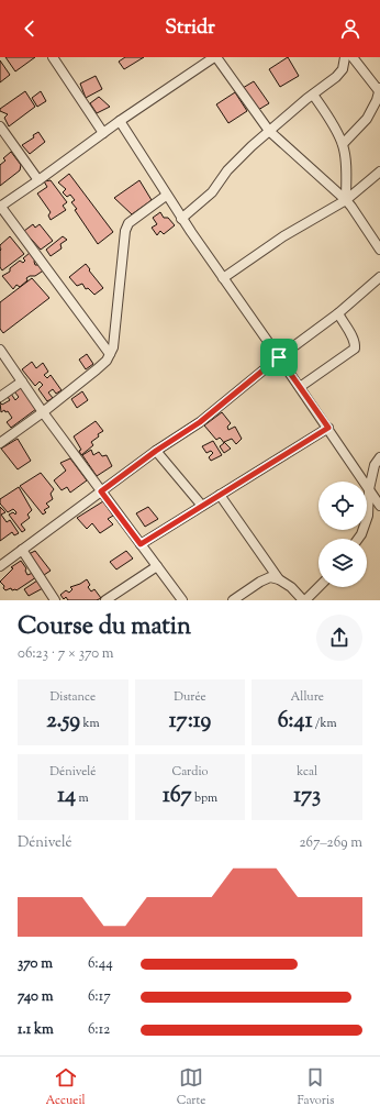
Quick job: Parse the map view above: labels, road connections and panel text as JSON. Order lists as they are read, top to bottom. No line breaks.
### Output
{"page":{"header":"Stridr","heading":["Course du matin","06:23 · 7 × 370 m"],"stats":[["Distance","2.59 km"],["Durée","17:19"],["Allure","6:41 /km"],["Dénivelé","14 m"],["Cardio","167 bpm"],["kcal","173"]],"chart":["Dénivelé","267–269 m"],"list":[{"name":"370 m","note":"6:44"},{"name":"740 m","note":"6:17"},{"name":"1.1 km","note":"6:12"}],"tabs":["Accueil","Carte","Favoris"]}}
